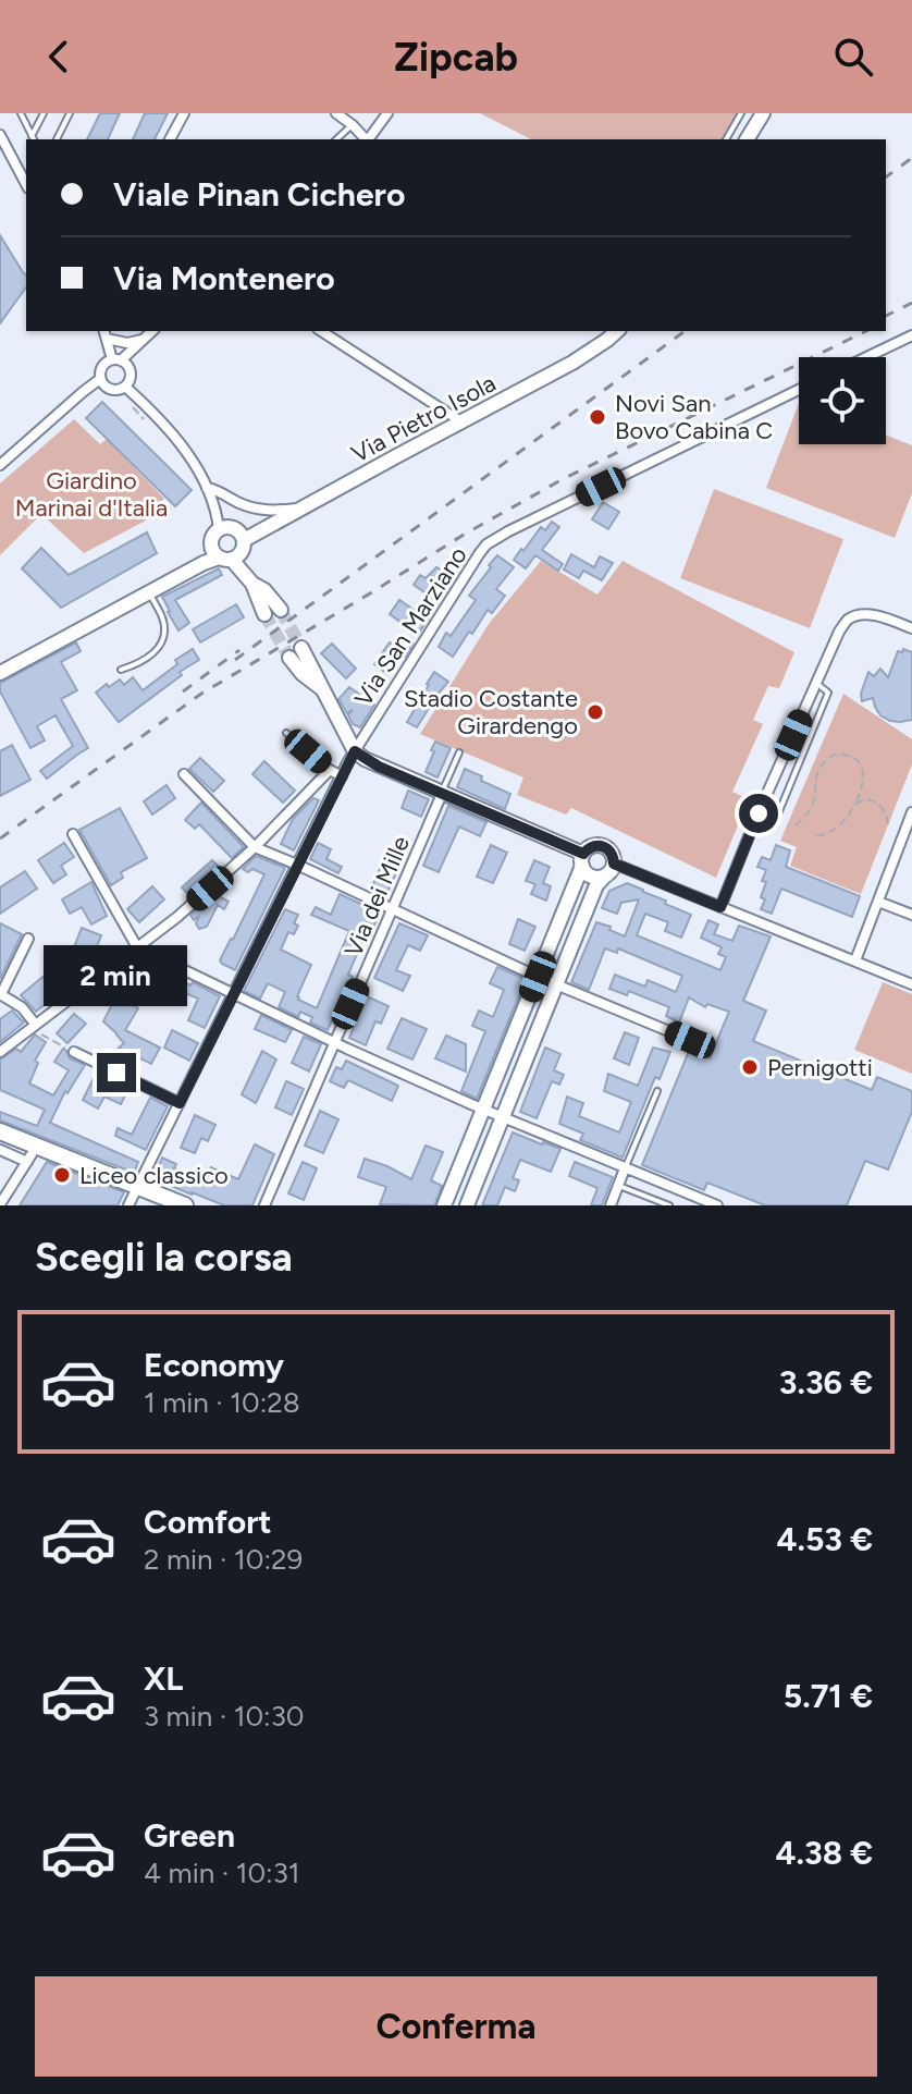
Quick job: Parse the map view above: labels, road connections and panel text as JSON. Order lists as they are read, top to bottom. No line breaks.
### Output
{"streets":{"street":["Via Pietro Isola","Via San Marziano","Via dei Mille"]},"parks":["Giardino Marinai d'Italia"],"places":["Novi San Bovo Cabina C","Stadio Costante Girardengo","Pernigotti","Liceo classico"],"page":{"header":"Zipcab","banner":["Viale Pinan Cichero","Via Montenero"],"bubble":"2 min","heading":"Scegli la corsa","list":[{"name":"Economy","note":"1 min · 10:28","value":"3.36 €"},{"name":"Comfort","note":"2 min · 10:29","value":"4.53 €"},{"name":"XL","note":"3 min · 10:30","value":"5.71 €"},{"name":"Green","note":"4 min · 10:31","value":"4.38 €"}],"buttons":"Conferma"}}
